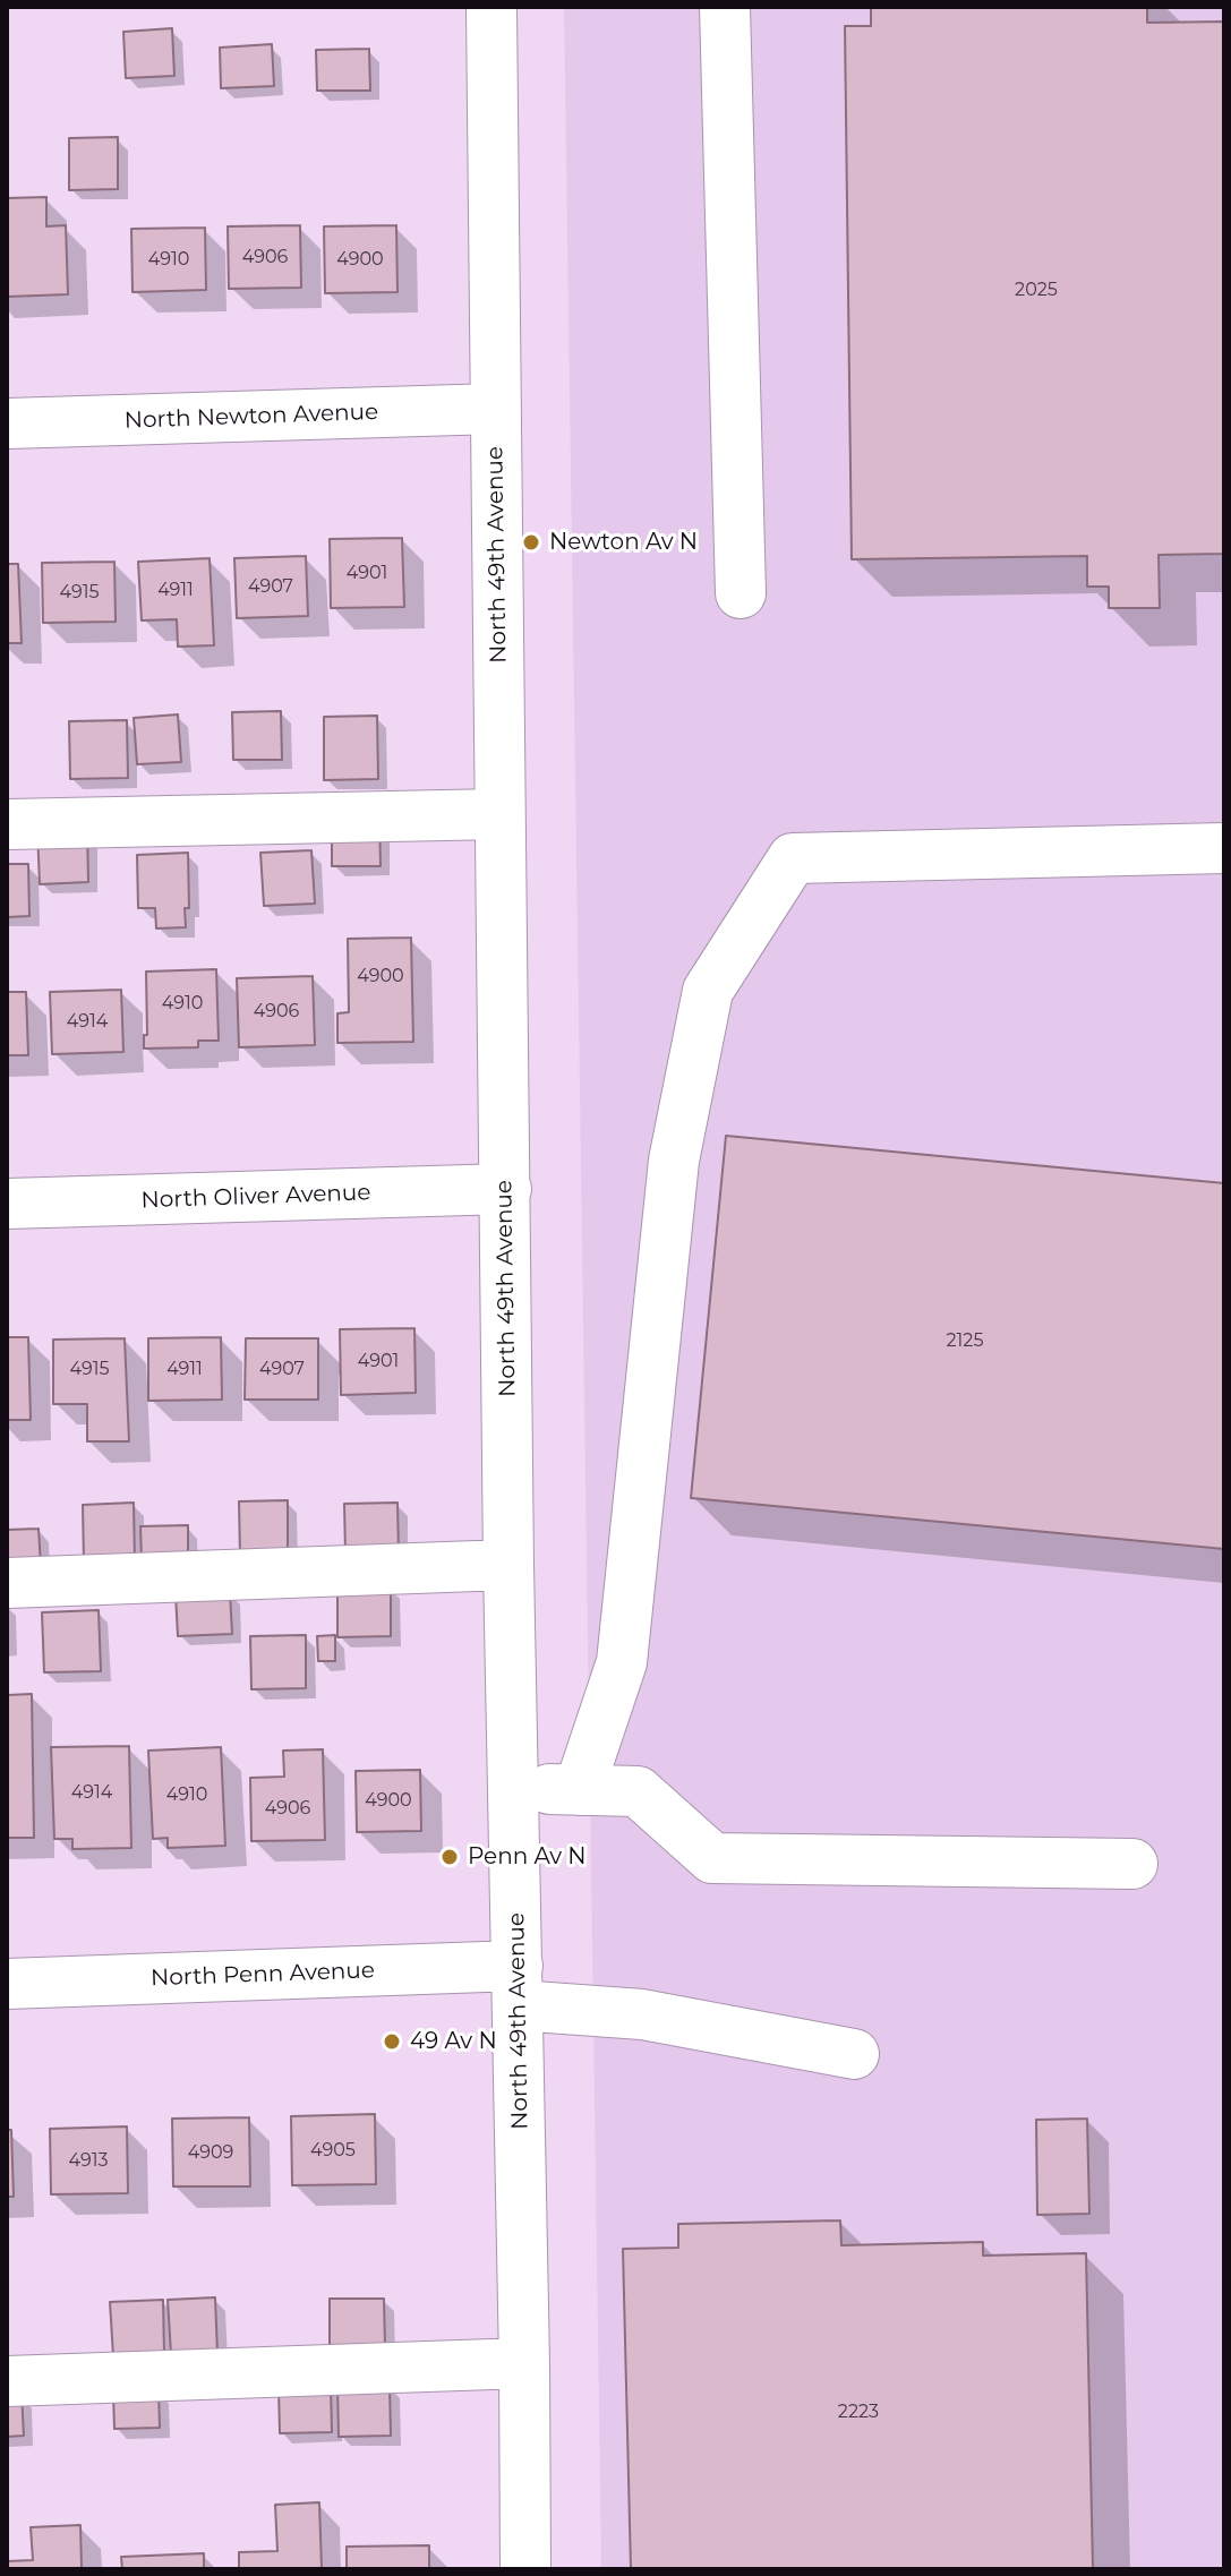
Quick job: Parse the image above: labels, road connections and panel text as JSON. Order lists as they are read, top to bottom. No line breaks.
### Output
{"streets":{"street":["North Newton Avenue","North 49th Avenue","North Oliver Avenue","North Penn Avenue"]},"crossings":[["North Newton Avenue","North 49th Avenue"],["North 49th Avenue","North Oliver Avenue"],["North 49th Avenue","North Penn Avenue"]],"places":["Newton Av N","Penn Av N","49 Av N"],"house_numbers":["4906","4910","4900","2025","4901","4907","4911","4915","4900","4910","4906","4914","2125","4901","4915","4911","4907","4914","4910","4900","4906","4905","4909","4913","2223"]}
